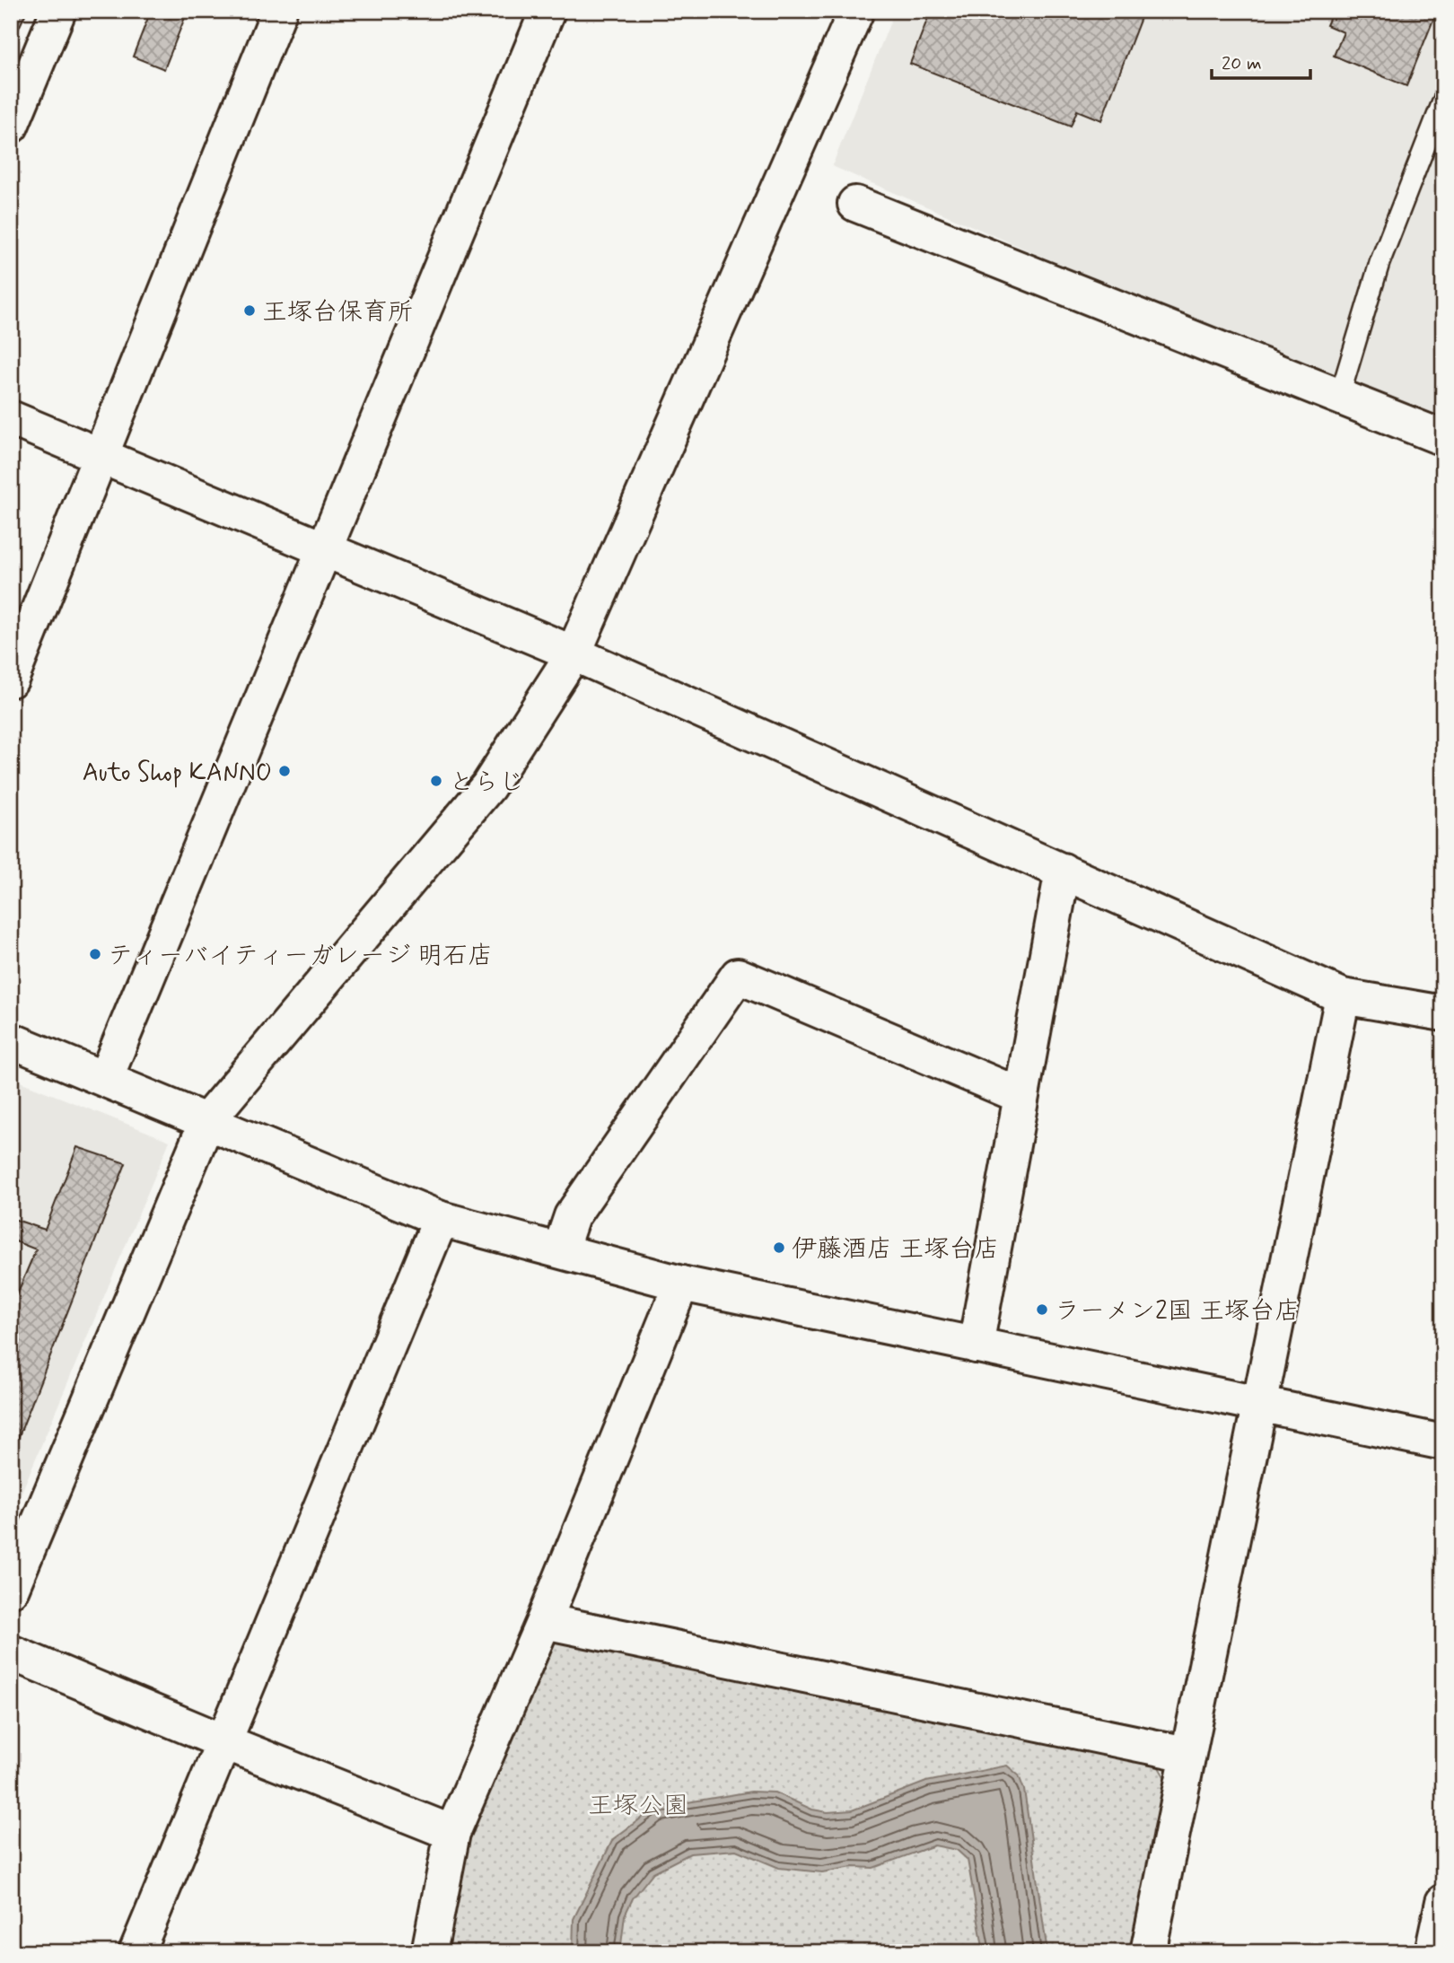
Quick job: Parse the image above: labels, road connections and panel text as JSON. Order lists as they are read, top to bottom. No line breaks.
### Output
{"parks":["王塚公園"],"places":["王塚台保育所","Auto Shop KANNO","とらじ","ティーバイティーガレージ 明石店","伊藤酒店 王塚台店","ラーメン2国 王塚台店"],"scale_bar":"20 m"}
